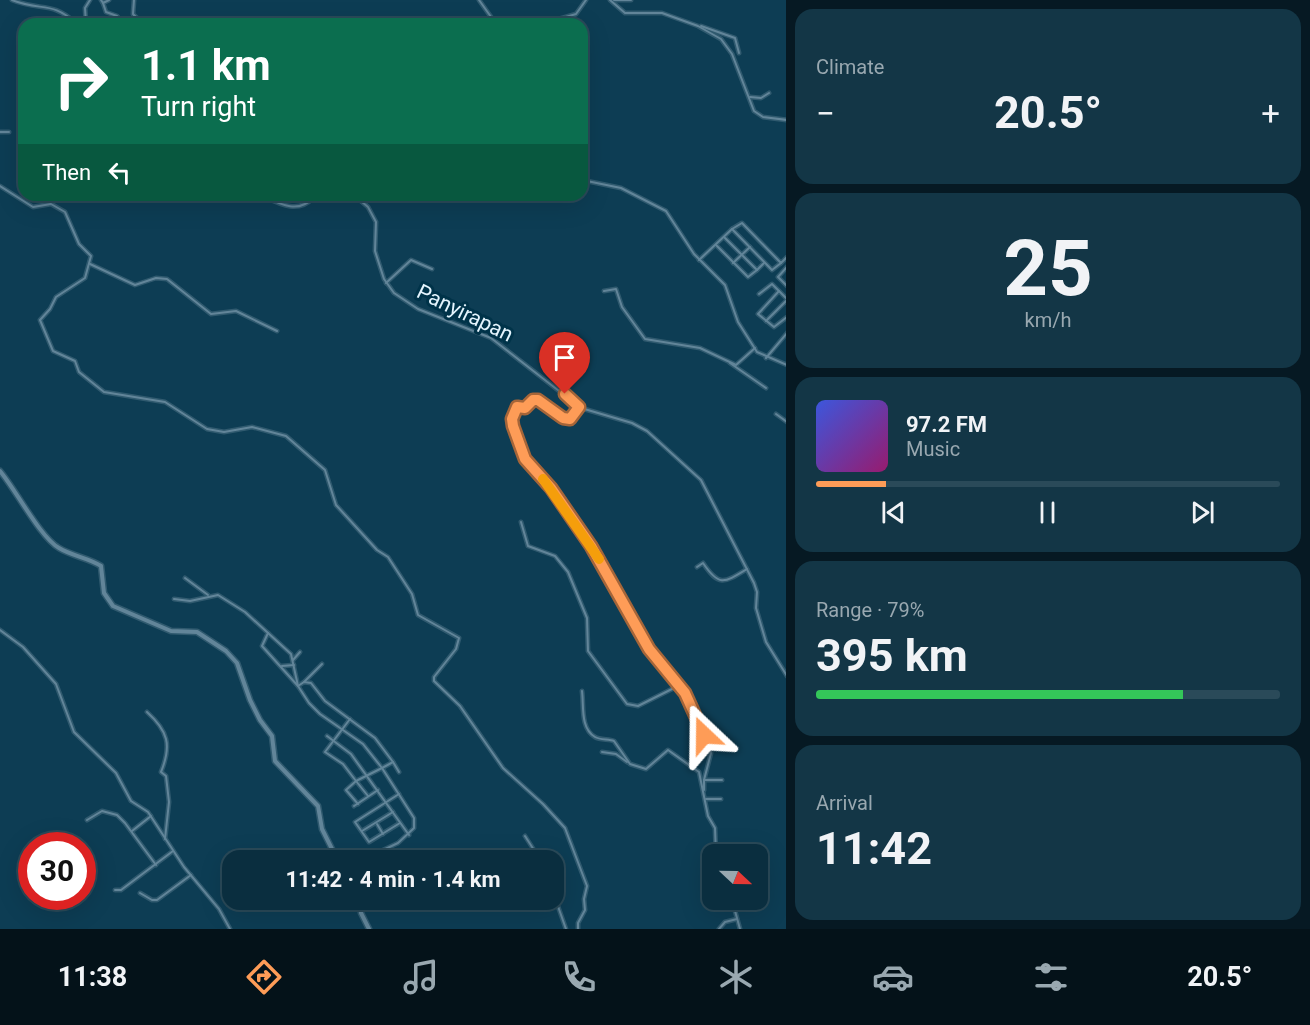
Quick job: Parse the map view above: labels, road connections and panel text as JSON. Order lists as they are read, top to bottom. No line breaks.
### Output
{"streets":{"street":["Panyirapan"]},"north":"right","page":{"tile":["Climate",["25","km/h"],["Range · 79%","395 km"],["Arrival","11:42"]],"turn":["1.1 km","Turn right"],"heat":["−","20.5°","+"],"then":"Then","song":["97.2 FM","Music"],"limit":"30","trip":"11:42 · 4 min · 1.4 km","tabs":["11:38","20.5°"]}}
